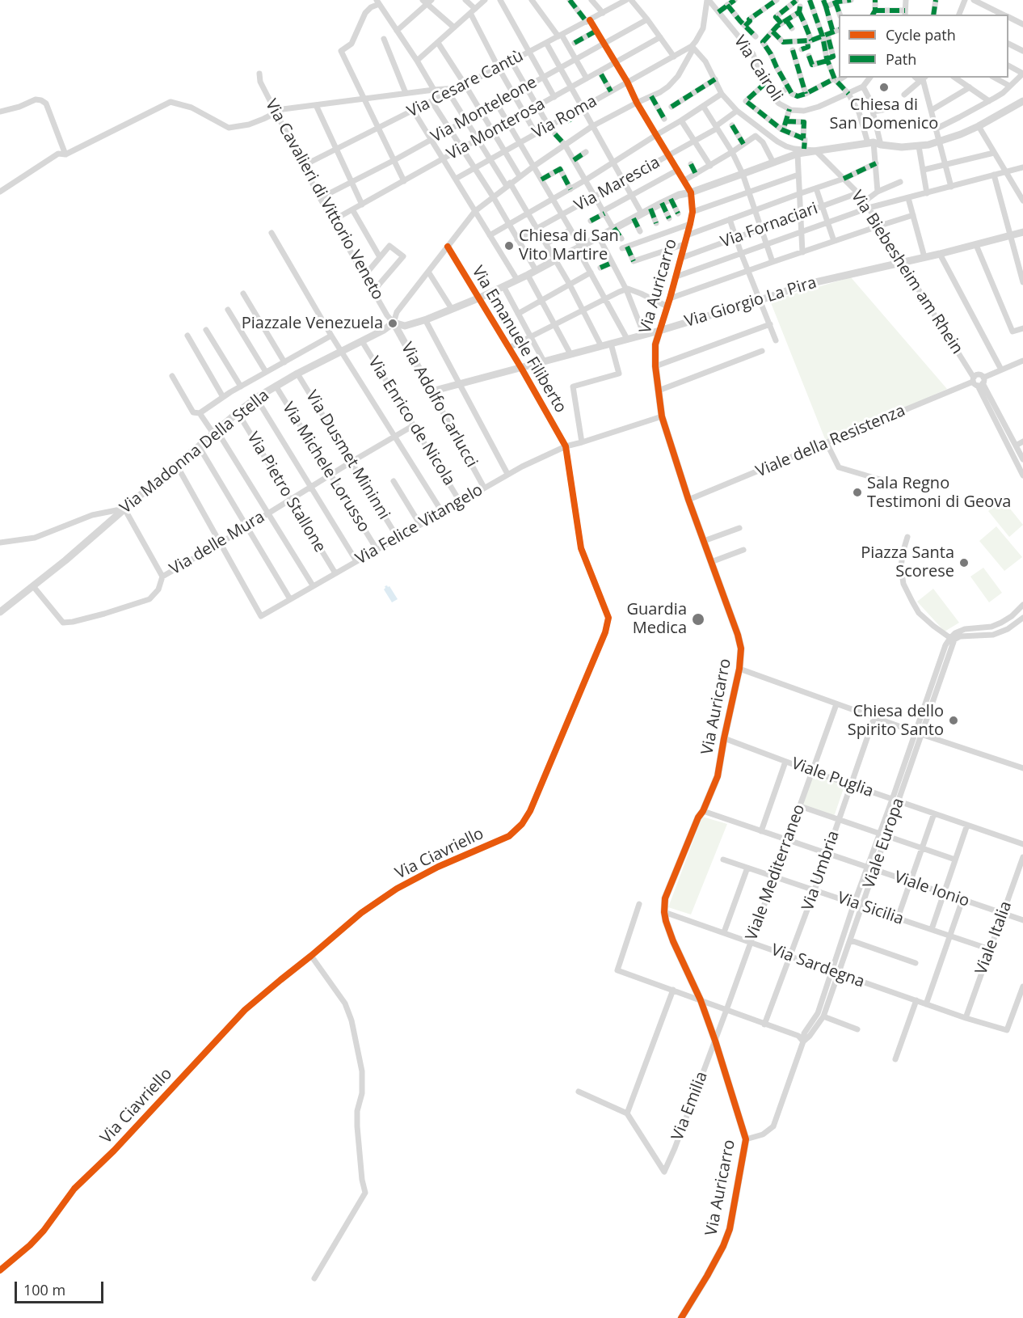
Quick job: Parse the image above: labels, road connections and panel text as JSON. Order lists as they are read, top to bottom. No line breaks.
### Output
{"streets":{"street":["Via Cairoli","Via Cesare Cantù","Via Monteleone","Via Roma","Via Monterosa","Via Marescia","Via Cavalieri di Vittorio Veneto","Via Fornaciari","Via Biebesheim am Rhein","Via Auricarro","Via Giorgio La Pira","Via Emanuele Filiberto","Via Adolfo Carlucci","Via Enrico de Nicola","Viale della Resistenza","Via Madonna Della Stella","Via Dusmet Mininni","Via Michele Lorusso","Via Pietro Stallone","Via Felice Vitangelo","Via delle Mura","Viale Puglia","Viale Europa","Via Ciavriello","Via Umbria","Viale Mediterraneo","Viale Ionio","Via Sicilia","Viale Italia","Via Sardegna","Via Emilia"]},"crossings":[["Via Cesare Cantù","Via Cavalieri di Vittorio Veneto"],["Via Cesare Cantù","Via Auricarro"],["Via Monteleone","Via Cavalieri di Vittorio Veneto"],["Via Monteleone","Via Auricarro"],["Via Roma","Via Auricarro"],["Via Monterosa","Via Cavalieri di Vittorio Veneto"],["Via Monterosa","Via Auricarro"],["Via Marescia","Via Auricarro"],["Via Cavalieri di Vittorio Veneto","Via Adolfo Carlucci"],["Via Cavalieri di Vittorio Veneto","Via Madonna Della Stella"],["Via Fornaciari","Via Biebesheim am Rhein"],["Via Fornaciari","Via Auricarro"],["Via Biebesheim am Rhein","Via Giorgio La Pira"],["Via Biebesheim am Rhein","Viale della Resistenza"],["Via Auricarro","Via Giorgio La Pira"],["Via Auricarro","Viale della Resistenza"],["Via Auricarro","Viale Puglia"],["Via Auricarro","Viale Europa"],["Via Auricarro","Viale Mediterraneo"],["Via Auricarro","Viale Ionio"],["Via Auricarro","Via Sardegna"],["Via Auricarro","Via Emilia"],["Via Giorgio La Pira","Via Emanuele Filiberto"],["Via Giorgio La Pira","Via Adolfo Carlucci"],["Via Emanuele Filiberto","Via Felice Vitangelo"],["Via Emanuele Filiberto","Via Ciavriello"],["Via Adolfo Carlucci","Via Madonna Della Stella"],["Via Adolfo Carlucci","Via Felice Vitangelo"],["Via Enrico de Nicola","Via Madonna Della Stella"],["Via Enrico de Nicola","Via Felice Vitangelo"],["Via Enrico de Nicola","Via delle Mura"],["Via Madonna Della Stella","Via Dusmet Mininni"],["Via Madonna Della Stella","Via Michele Lorusso"],["Via Madonna Della Stella","Via Pietro Stallone"],["Via Madonna Della Stella","Via delle Mura"],["Via Dusmet Mininni","Via Felice Vitangelo"],["Via Dusmet Mininni","Via delle Mura"],["Via Michele Lorusso","Via Felice Vitangelo"],["Via Michele Lorusso","Via delle Mura"],["Via Pietro Stallone","Via Felice Vitangelo"],["Via Pietro Stallone","Via delle Mura"],["Via Felice Vitangelo","Via delle Mura"],["Via Felice Vitangelo","Via Ciavriello"],["Viale Puglia","Viale Europa"],["Viale Puglia","Via Umbria"],["Viale Puglia","Viale Mediterraneo"],["Viale Europa","Viale Ionio"],["Viale Europa","Via Sicilia"],["Viale Europa","Via Sardegna"],["Via Umbria","Viale Ionio"],["Via Umbria","Via Sicilia"],["Via Umbria","Via Sardegna"],["Viale Mediterraneo","Viale Ionio"],["Viale Mediterraneo","Via Sicilia"],["Viale Mediterraneo","Via Sardegna"],["Viale Mediterraneo","Via Emilia"],["Viale Ionio","Viale Italia"],["Via Sicilia","Viale Italia"],["Viale Italia","Via Sardegna"]],"places":["Chiesa di San Domenico","Chiesa di San Vito Martire","Piazzale Venezuela","Sala Regno Testimoni di Geova","Piazza Santa Scorese","Guardia Medica","Chiesa dello Spirito Santo"],"legend":["Cycle path","Path"],"scale_bar":"100 m"}
